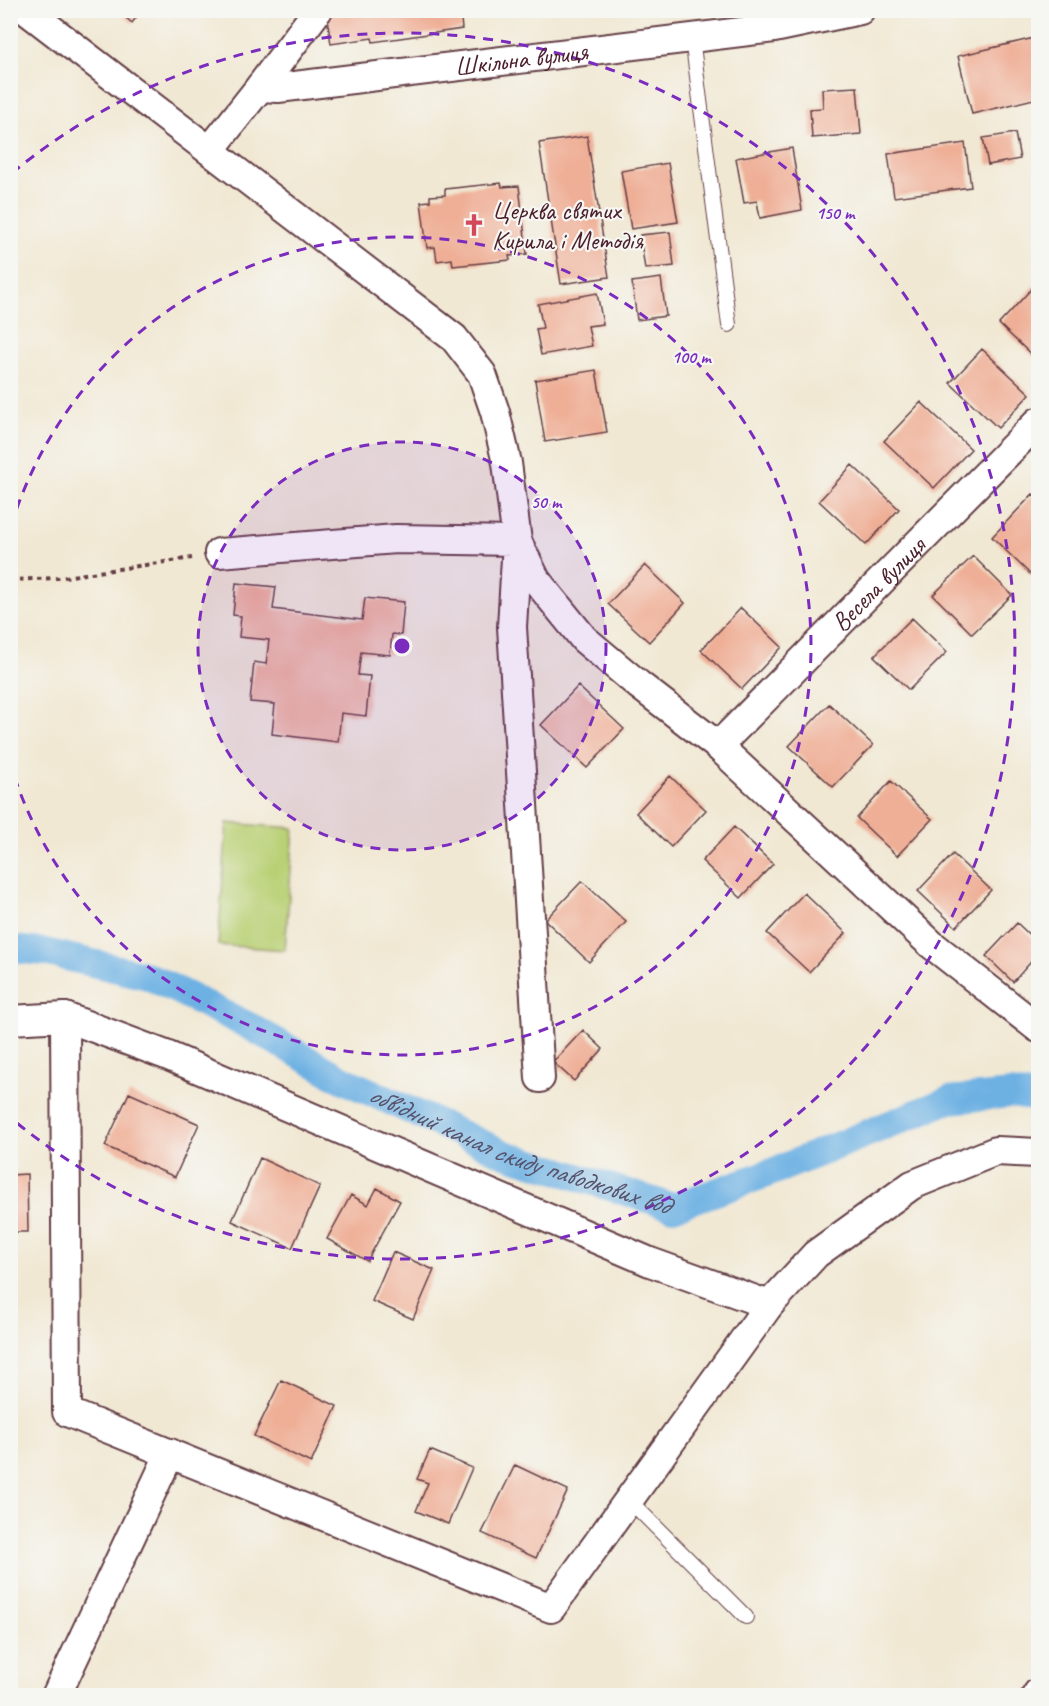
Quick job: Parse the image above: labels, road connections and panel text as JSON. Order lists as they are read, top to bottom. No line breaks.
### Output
{"streets":{"street":["Шкільна вулиця","Весела вулиця"]},"water":["обвідний канал скиду паводкових вод"],"places":{"church":["Церква святих Кирила і Методія"]},"rings":["150 m","100 m","50 m"]}
